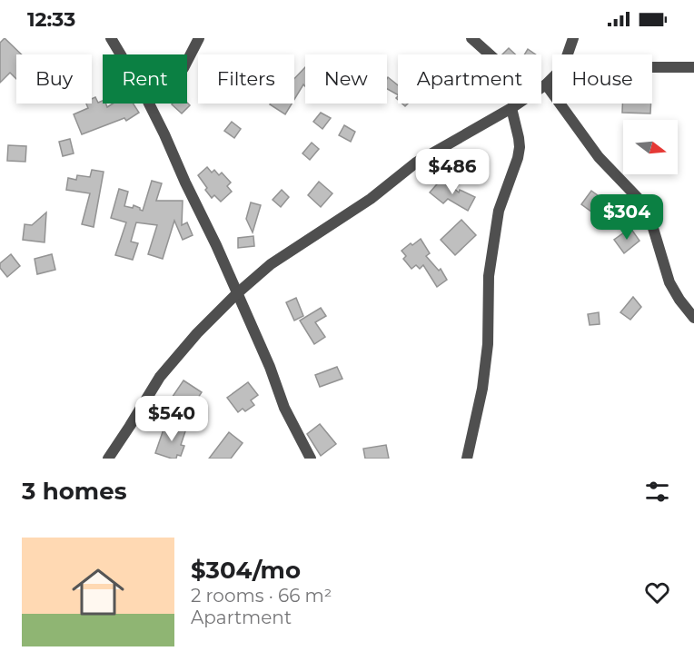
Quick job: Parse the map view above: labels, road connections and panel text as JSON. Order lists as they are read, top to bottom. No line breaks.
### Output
{"north":"right","page":{"status":"12:33","chip":["Buy","Rent","Filters","New","Apartment","House"],"price":["$486","$304","$540"],"heading":"3 homes","list":[{"name":"$304/mo","note":"2 rooms · 66 m² · Apartment"}]}}
